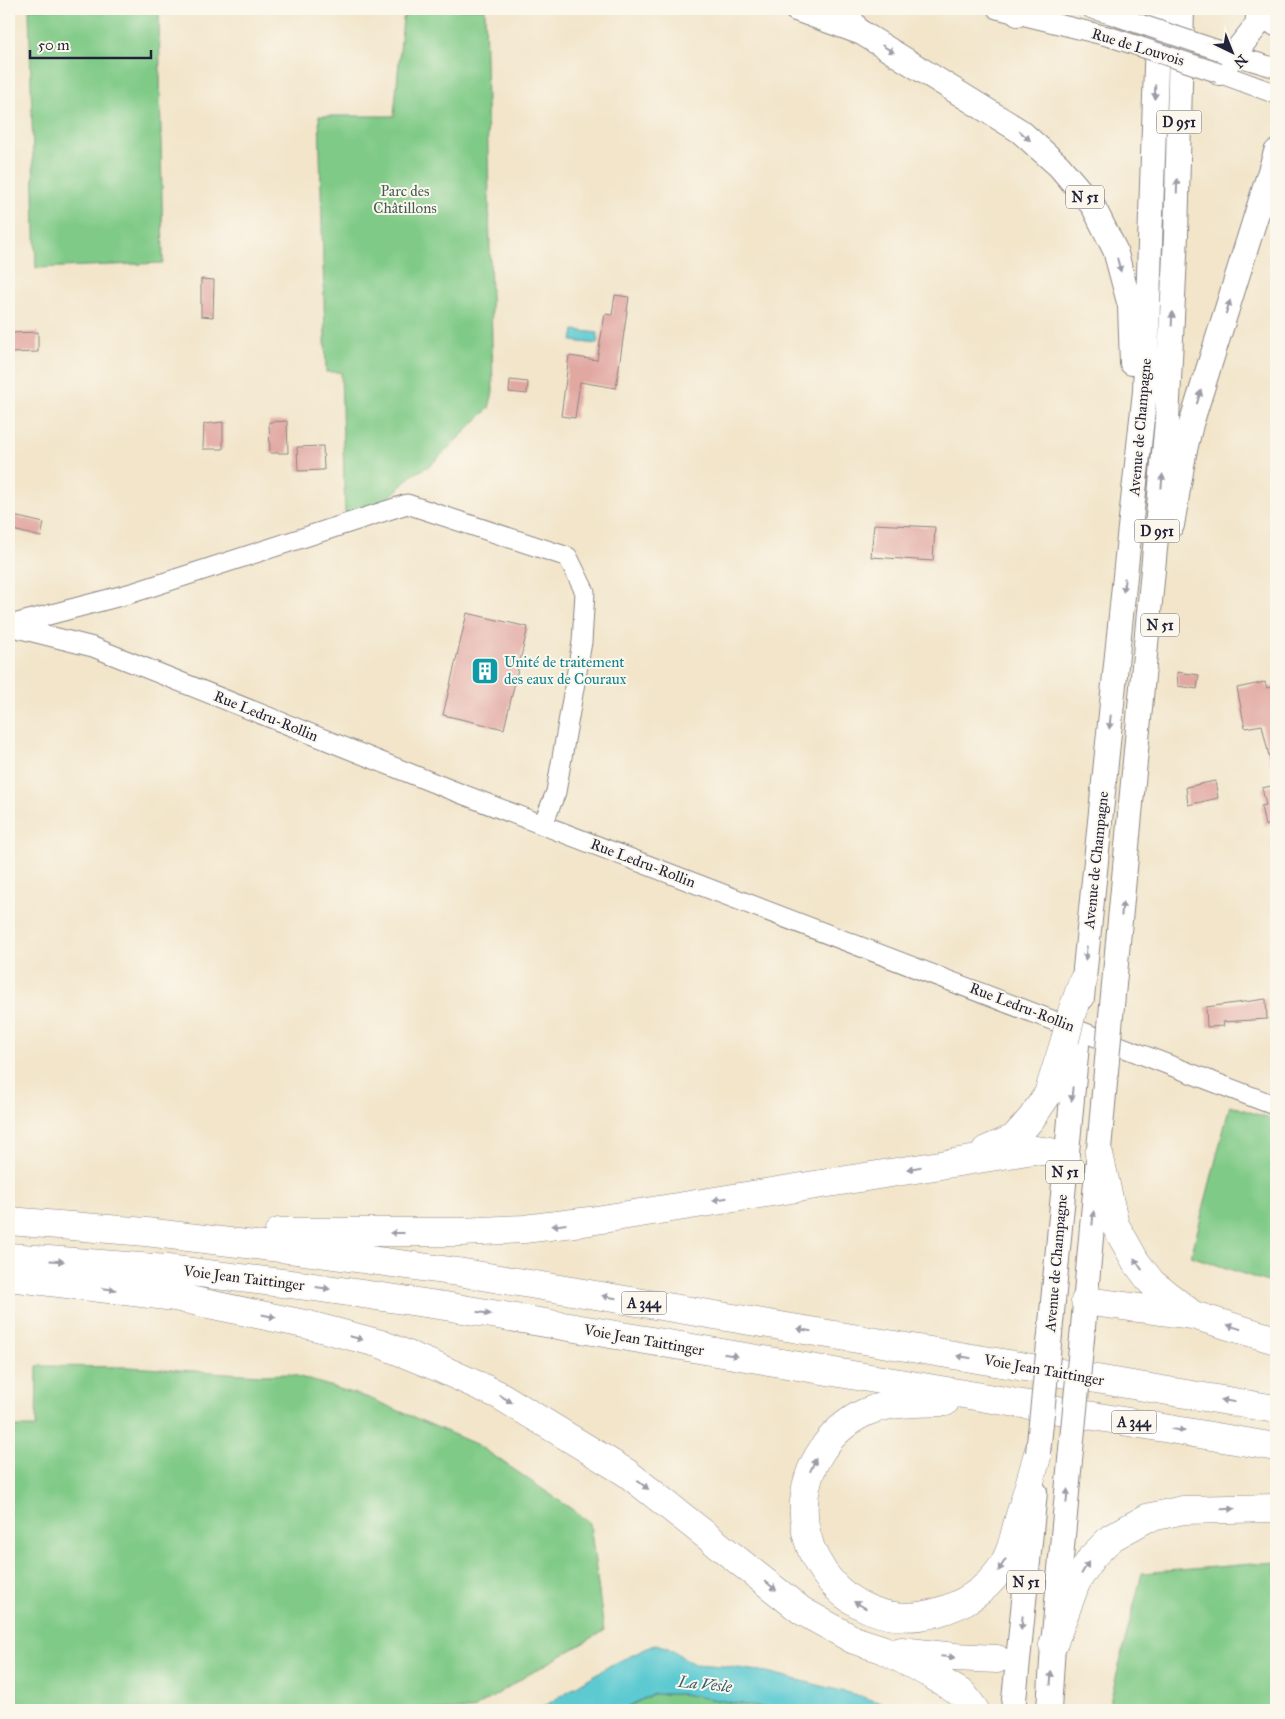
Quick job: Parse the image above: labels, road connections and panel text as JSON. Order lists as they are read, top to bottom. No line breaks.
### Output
{"streets":{"highway":["Voie Jean Taittinger","A 344"],"main road":["D 951","N 51","Avenue de Champagne"],"street":["Rue de Louvois","Rue Ledru-Rollin"]},"crossings":[["N 51","Avenue de Champagne"]],"water":["La Vesle"],"parks":["Parc des Châtillons"],"places":{"building":["Unité de traitement des eaux de Couraux"]},"scale_bar":"50 m","north":"bottom right"}
